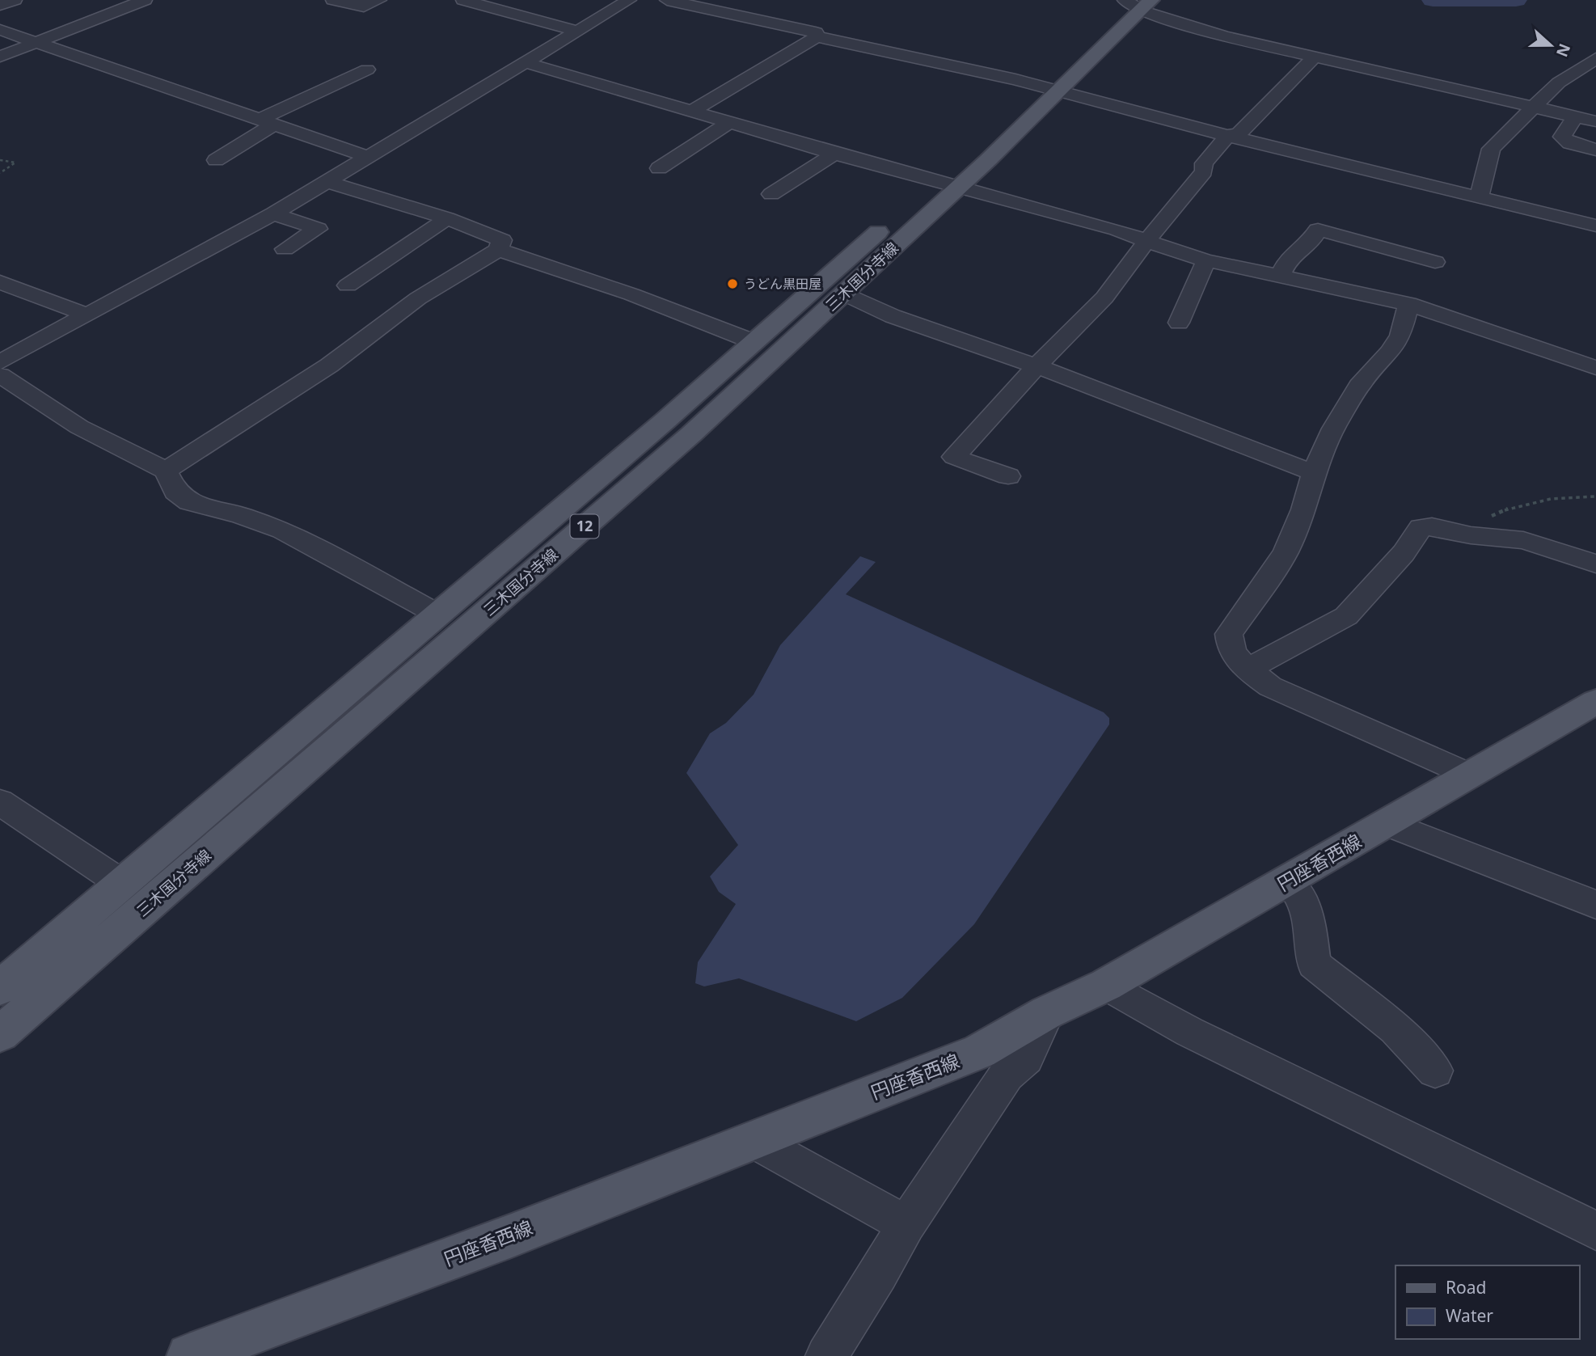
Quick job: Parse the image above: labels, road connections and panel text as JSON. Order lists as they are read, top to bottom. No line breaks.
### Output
{"streets":{"main road":["三木国分寺線","12","円座香西線"]},"places":["うどん黒田屋"],"legend":["Road","Water"],"north":"right"}
